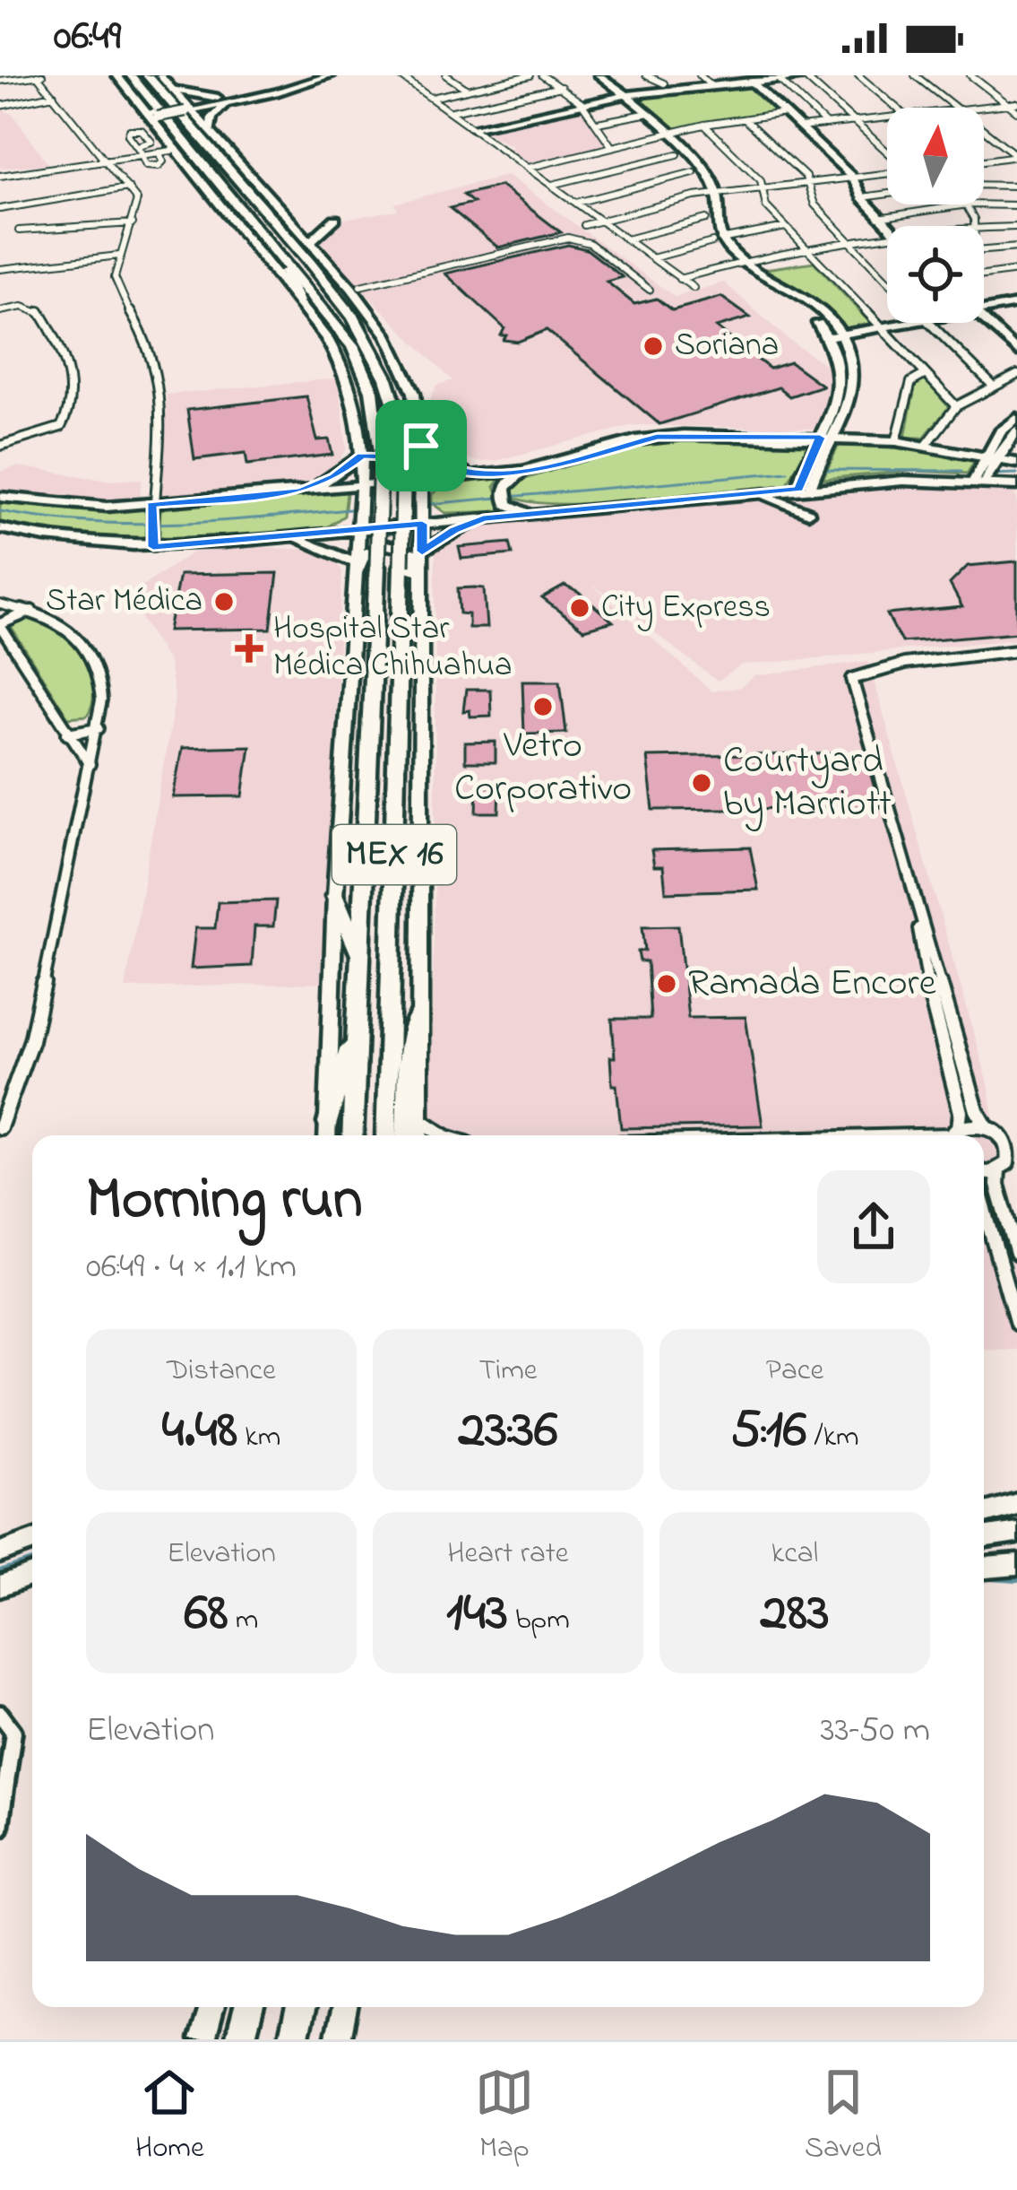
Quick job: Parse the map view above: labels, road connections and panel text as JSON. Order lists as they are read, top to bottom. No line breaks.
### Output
{"streets":{"highway":["MEX 16"]},"places":{"other":["Soriana","Star Médica","City Express","Vetro Corporativo","Courtyard by Marriott","Ramada Encore"],"health":["Hospital Star Médica Chihuahua"]},"north":"top","page":{"status":"06:49","heading":["Morning run","06:49 · 4 × 1.1 km"],"stats":[["Distance","4.48 km"],["Time","23:36"],["Pace","5:16 /km"],["Elevation","68 m"],["Heart rate","143 bpm"],["kcal","283"]],"chart":["Elevation","33–50 m"],"tabs":["Home","Map","Saved"]}}
